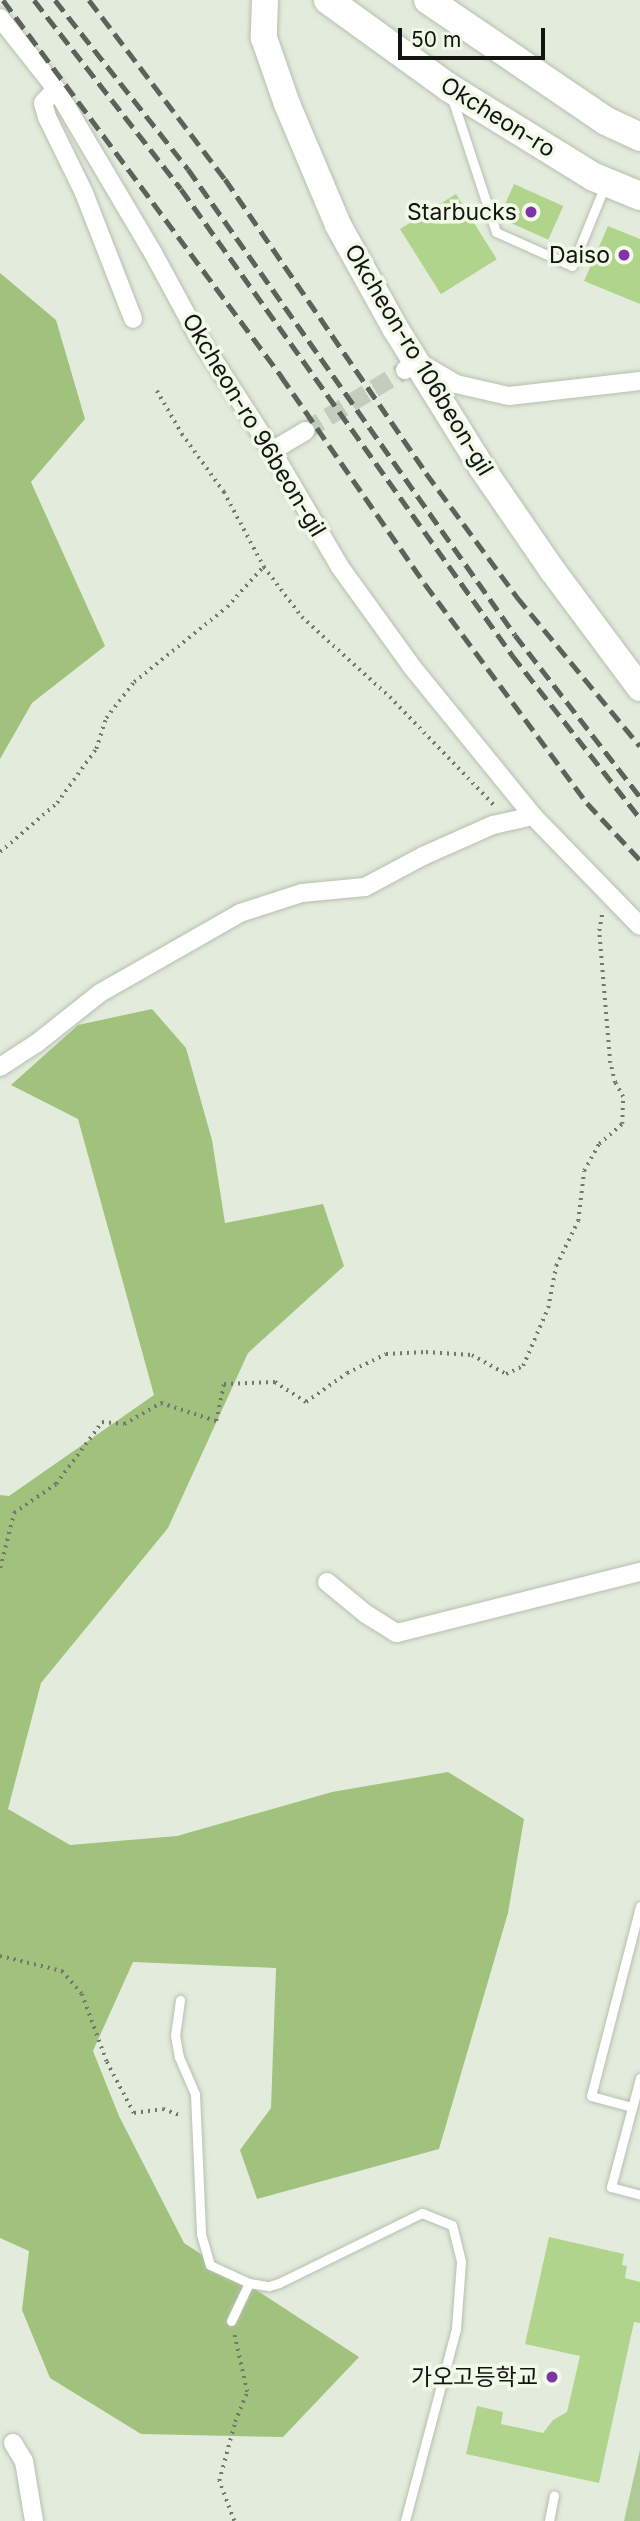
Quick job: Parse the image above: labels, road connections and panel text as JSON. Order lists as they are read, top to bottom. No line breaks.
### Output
{"streets":{"main road":["Okcheon-ro"],"street":["Okcheon-ro 106beon-gil","Okcheon-ro 96beon-gil"]},"places":["Starbucks","Daiso","가오고등학교"],"scale_bar":"50 m"}
